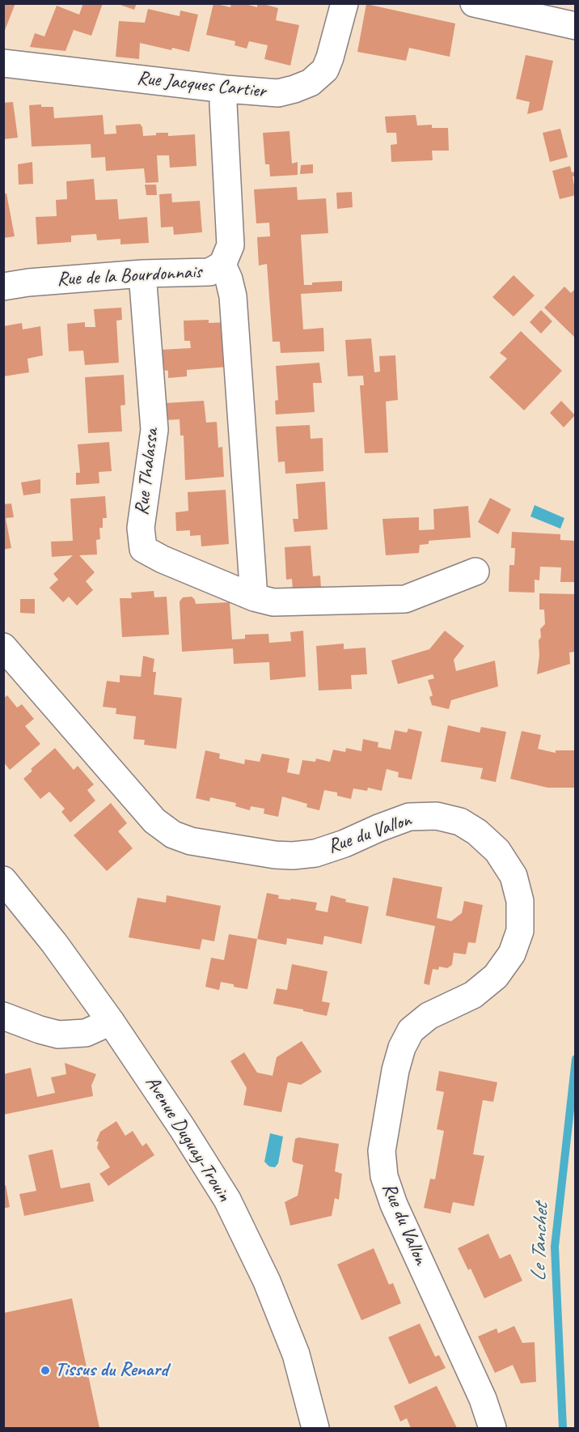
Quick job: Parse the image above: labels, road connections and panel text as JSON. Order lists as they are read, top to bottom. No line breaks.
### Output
{"streets":{"street":["Rue Jacques Cartier","Rue de la Bourdonnais","Rue Thalassa","Rue du Vallon","Avenue Duguay-Trouin"]},"crossings":[["Rue Jacques Cartier","Rue de la Bourdonnais"],["Rue de la Bourdonnais","Rue Thalassa"]],"water":["Le Tanchet"],"places":["Tissus du Renard"]}
